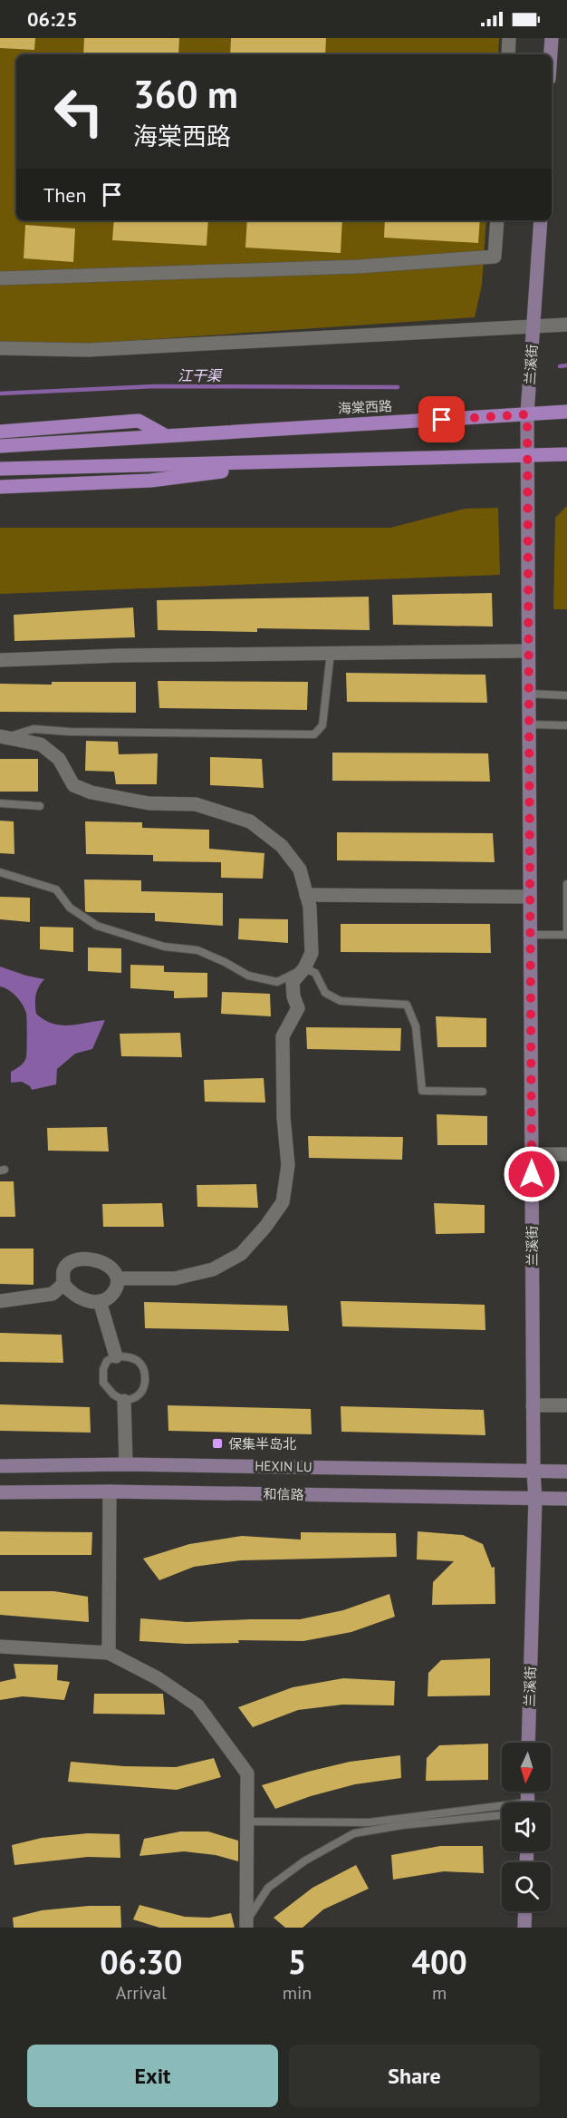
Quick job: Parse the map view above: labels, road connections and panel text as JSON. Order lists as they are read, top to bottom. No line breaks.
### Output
{"streets":{"main road":["海棠西路"],"street":["兰溪街","HEXIN LU","和信路"]},"crossings":[["兰溪街","海棠西路"],["兰溪街","HEXIN LU"],["兰溪街","和信路"]],"water":["江干渠"],"places":{"transit":["保集半岛北"]},"north":"bottom","page":{"status":"06:25","turn":["360 m","海棠西路"],"then":"Then","eta":["06:30","Arrival","5","min","400","m"],"buttons":["Exit","Share"]}}
